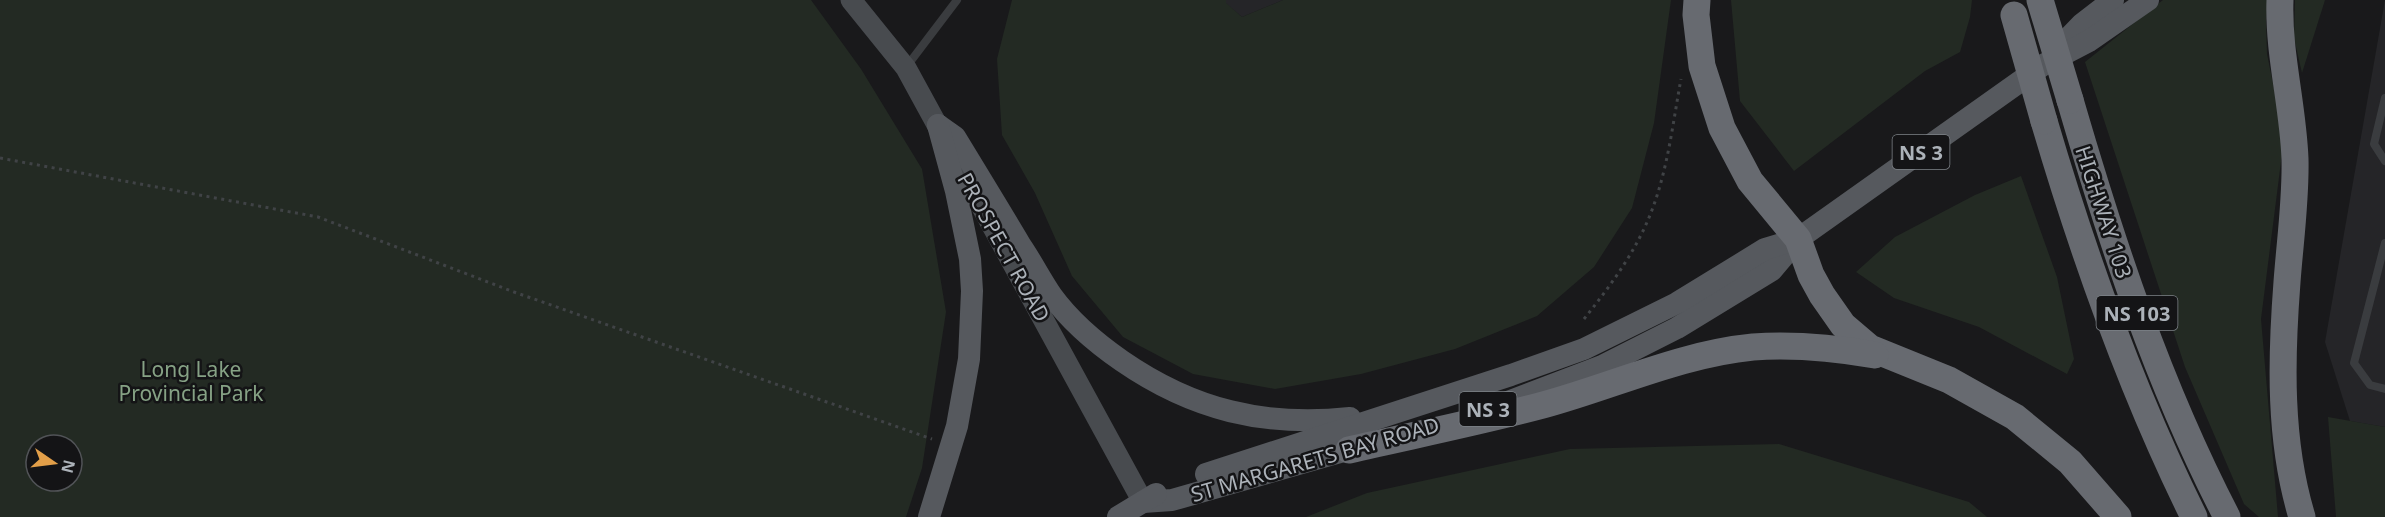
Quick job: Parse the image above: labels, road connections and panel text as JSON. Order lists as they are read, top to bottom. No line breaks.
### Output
{"streets":{"highway":["HIGHWAY 103","NS 103"],"main road":["NS 3","PROSPECT ROAD","ST MARGARETS BAY ROAD"]},"crossings":[["PROSPECT ROAD","ST MARGARETS BAY ROAD"]],"parks":["Long Lake Provincial Park"],"north":"right"}
